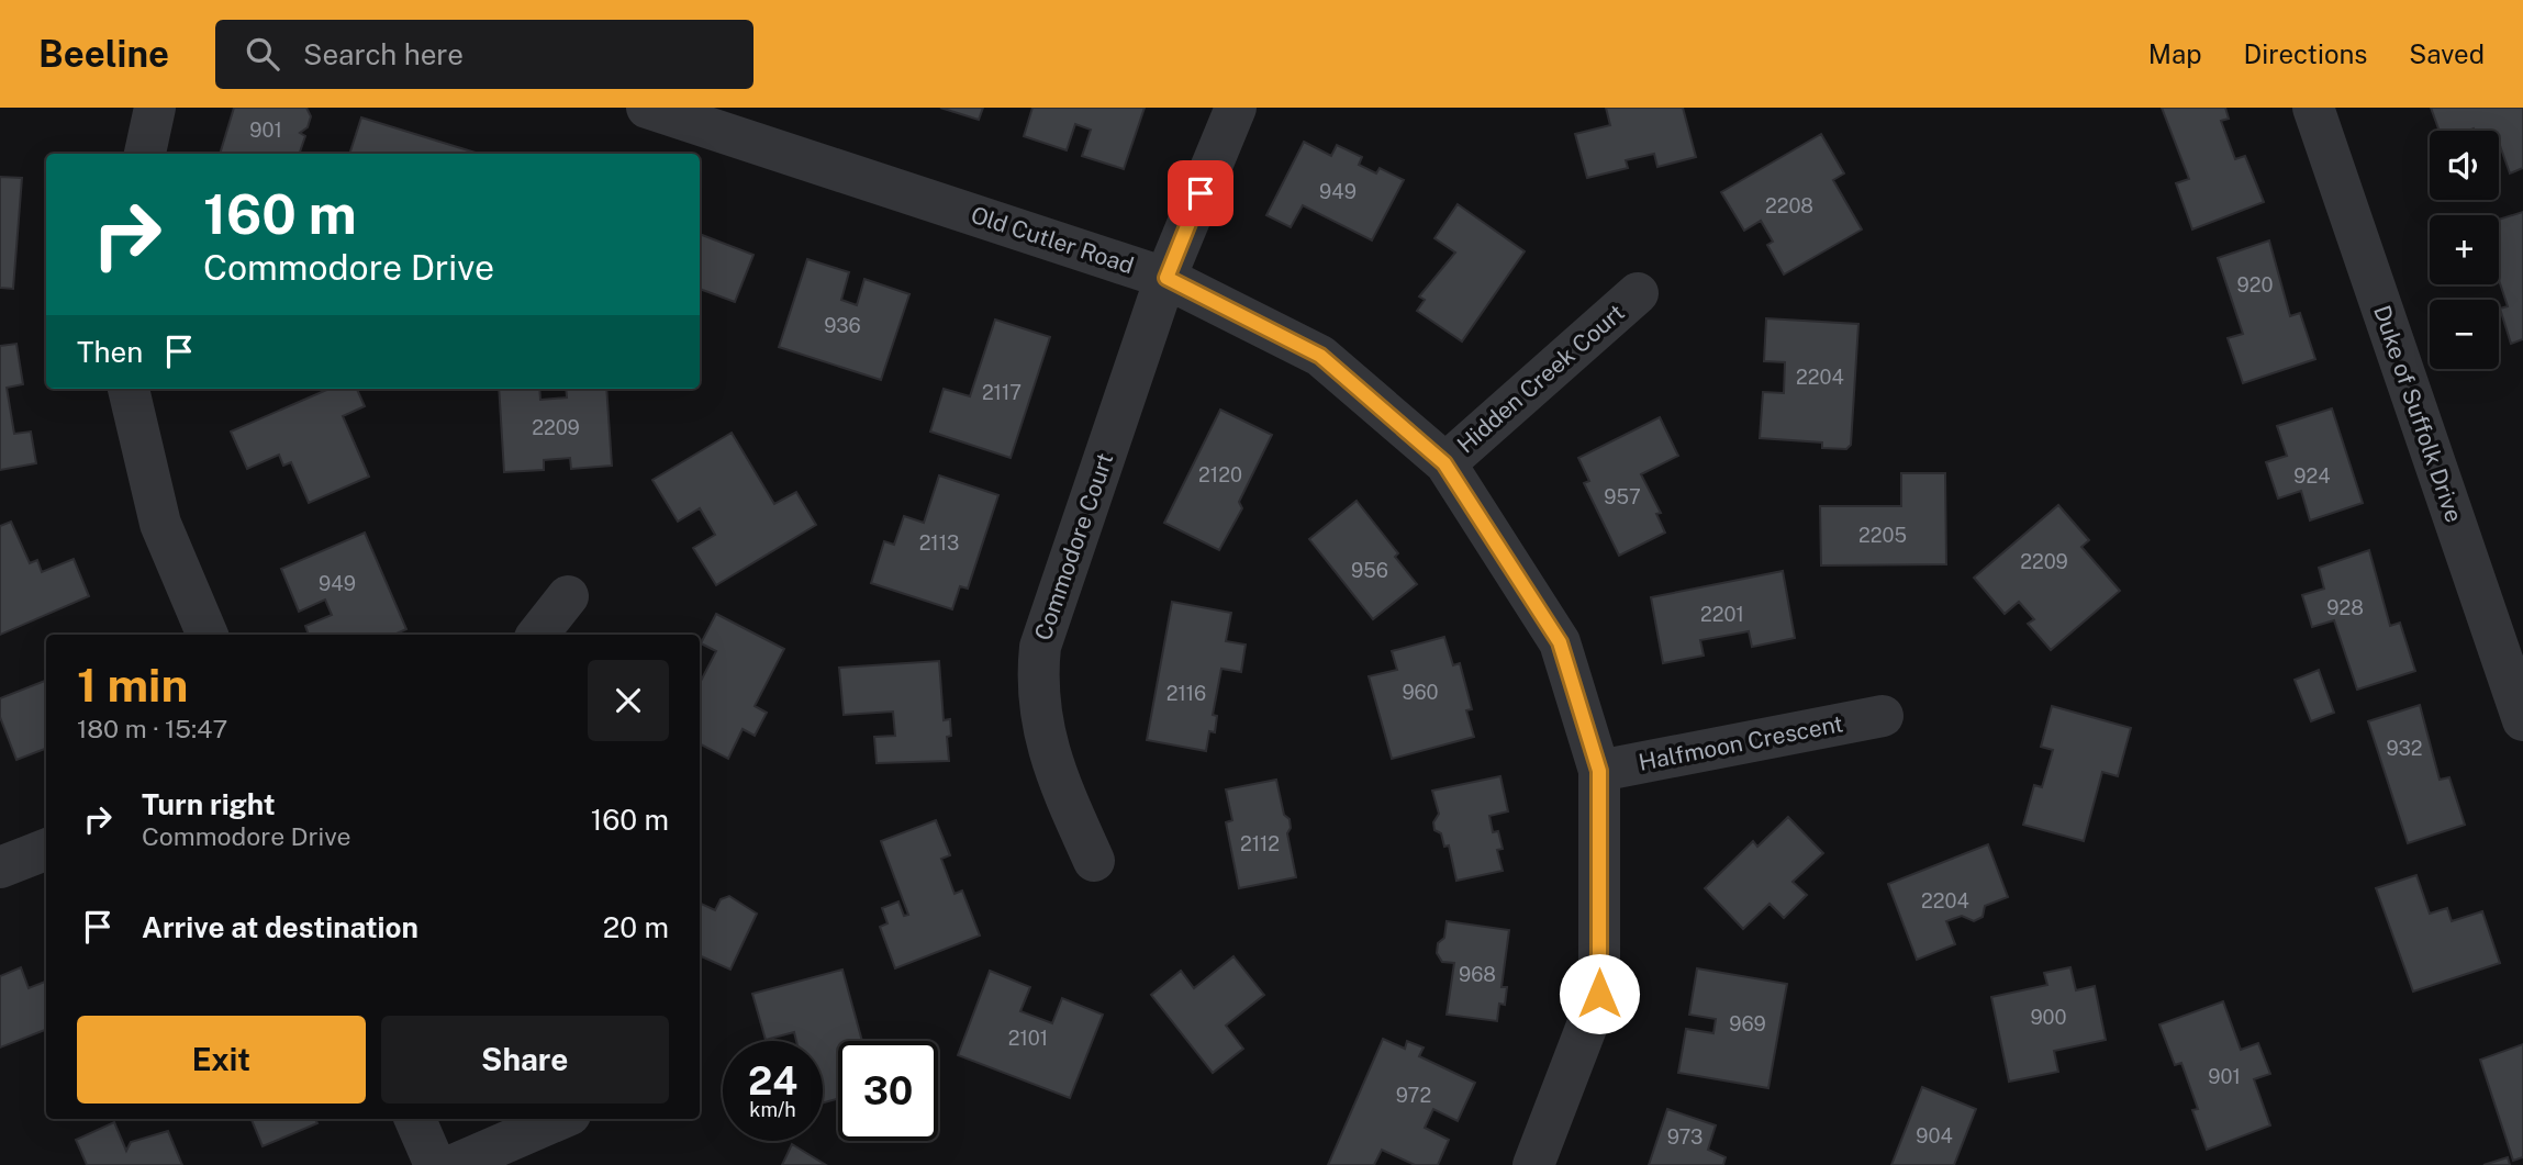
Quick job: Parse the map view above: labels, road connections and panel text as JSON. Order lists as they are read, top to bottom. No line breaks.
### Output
{"streets":{"street":["Old Cutler Road","Hidden Creek Court","Duke of Suffolk Drive","Commodore Court","Halfmoon Crescent"]},"crossings":[["Old Cutler Road","Hidden Creek Court"],["Old Cutler Road","Commodore Court"],["Old Cutler Road","Halfmoon Crescent"]],"house_numbers":["901","949","2208","920","936","2204","2117","2209","2120","924","957","2205","2113","2209","956","949","928","2201","960","2116","932","2112","2204","968","900","969","2101","901","972","904","973"],"page":{"header":"Beeline","search":"Search here","nav":["Map","Directions","Saved"],"map_buttons":["+","−"],"turn":["160 m","Commodore Drive"],"then":"Then","heading":["1 min","180 m · 15:47"],"list":[{"name":"Turn right","note":"Commodore Drive","value":"160 m"},{"name":"Arrive at destination","value":"20 m"}],"buttons":["Exit","Share"],"speed":"24 km/h","limit":"30"}}
